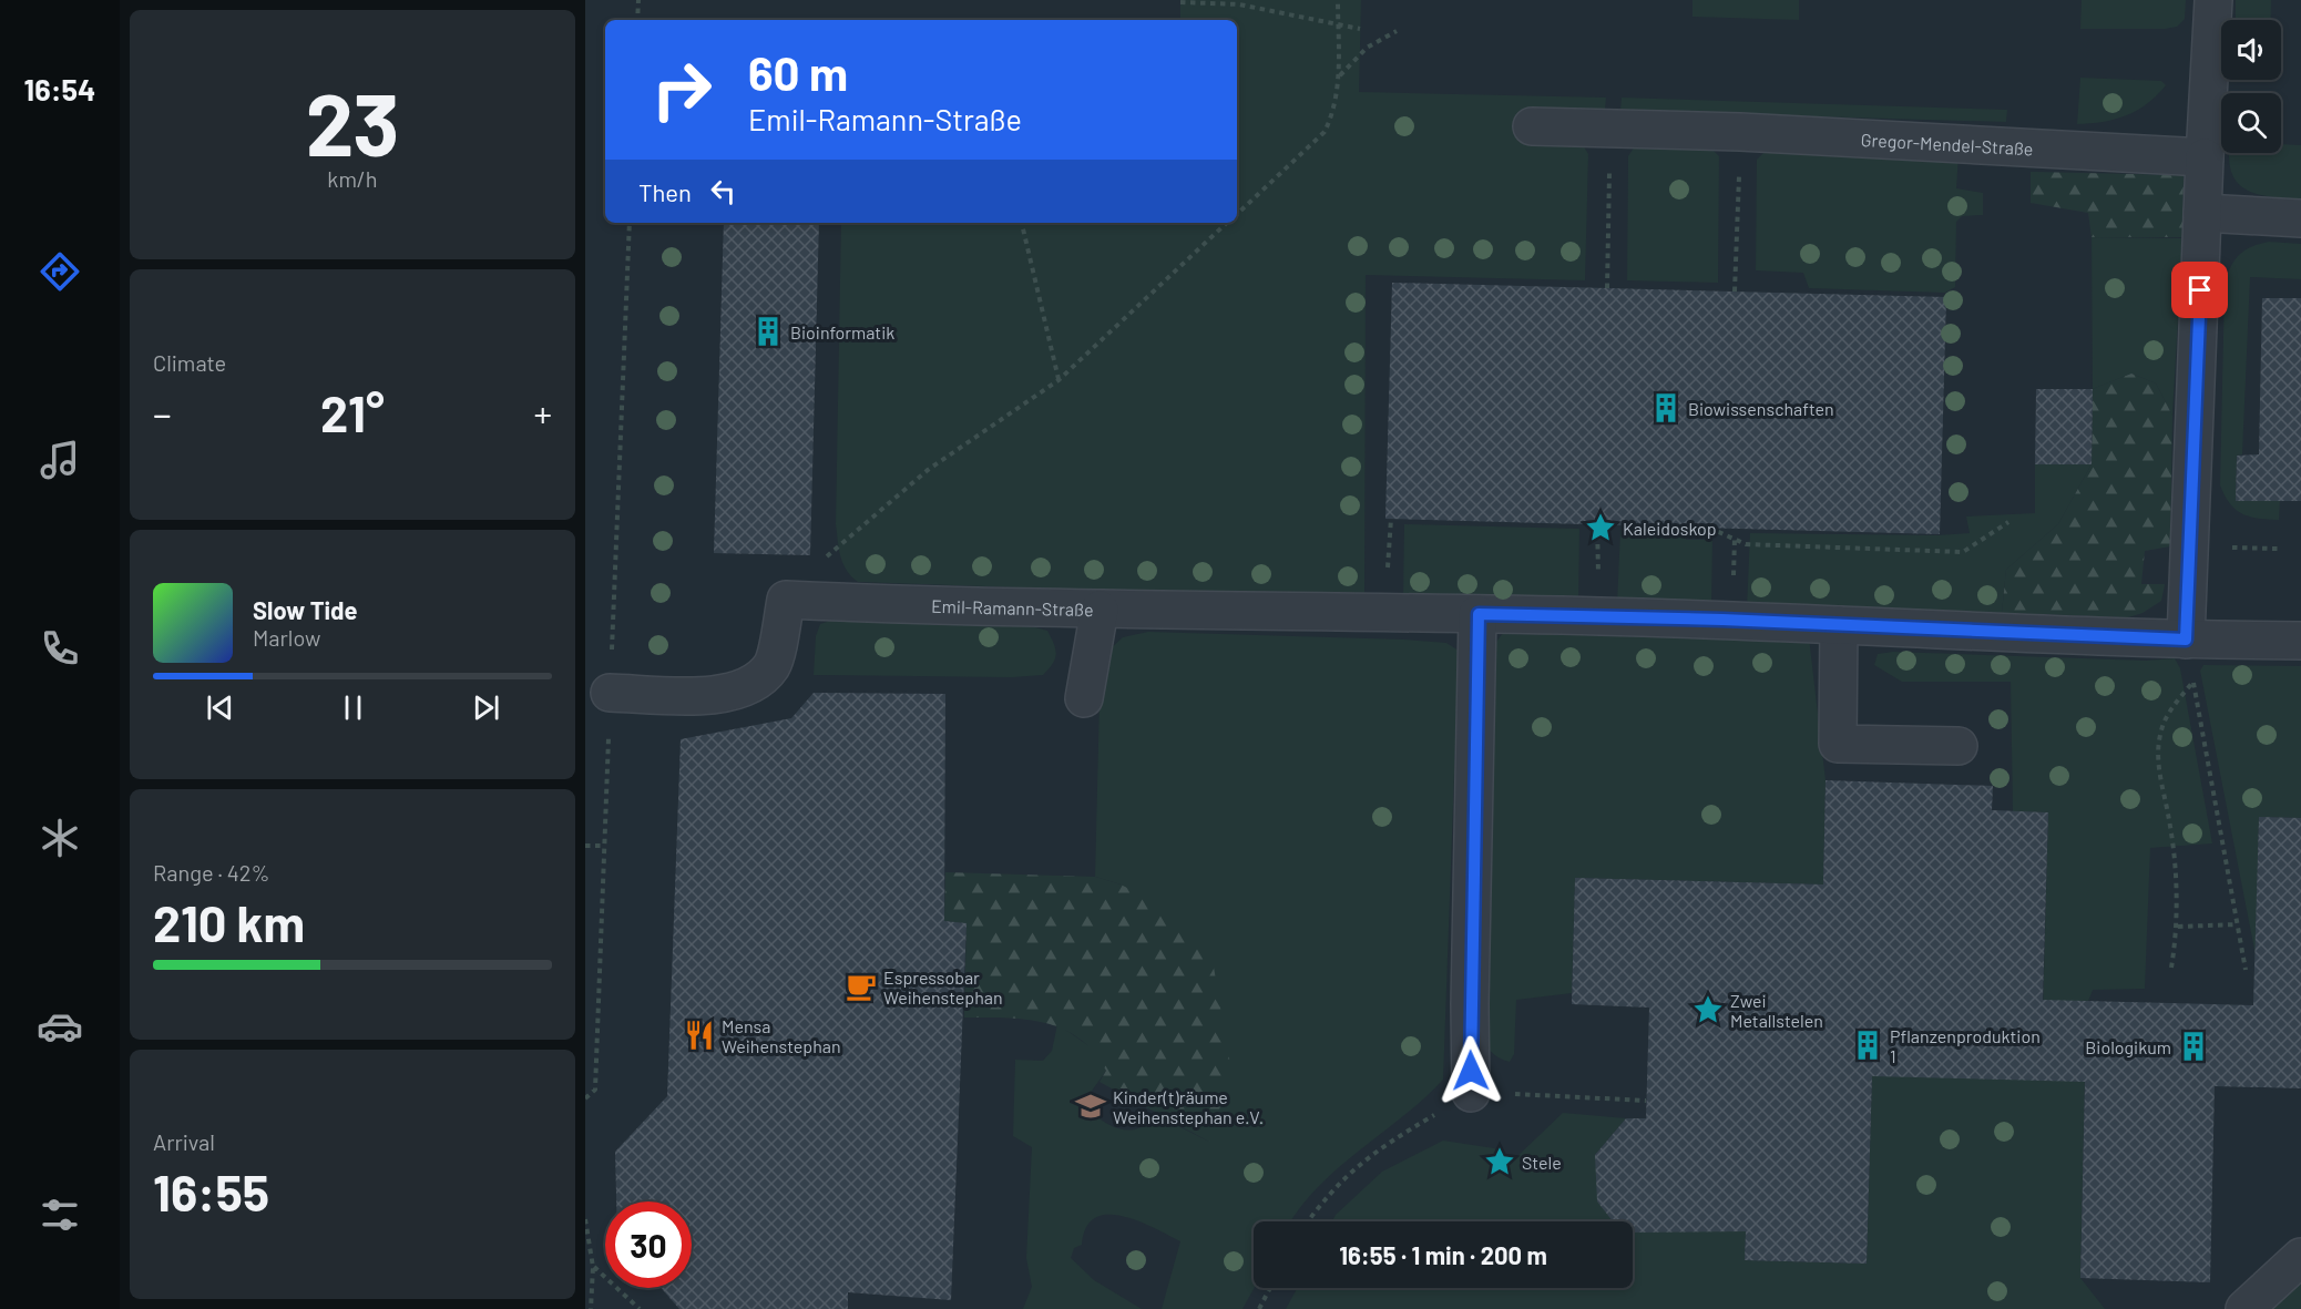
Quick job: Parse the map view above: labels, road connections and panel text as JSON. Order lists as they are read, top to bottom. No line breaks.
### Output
{"streets":{"street":["Gregor-Mendel-Straße","Emil-Ramann-Straße"]},"places":{"building":["Bioinformatik","Biowissenschaften","Pflanzenproduktion 1","Biologikum"],"place":["Kaleidoskop","Zwei Metallstelen","Stele"],"cafe":["Espressobar Weihenstephan"],"restaurant":["Mensa Weihenstephan"],"school or university":["Kinder(t)räume Weihenstephan e.V."]},"page":{"tabs":"16:54","tile":[["23","km/h"],"Climate",["Range · 42%","210 km"],["Arrival","16:55"]],"turn":["60 m","Emil-Ramann-Straße"],"then":"Then","heat":["−","21°","+"],"song":["Slow Tide","Marlow"],"limit":"30","trip":"16:55 · 1 min · 200 m"}}
